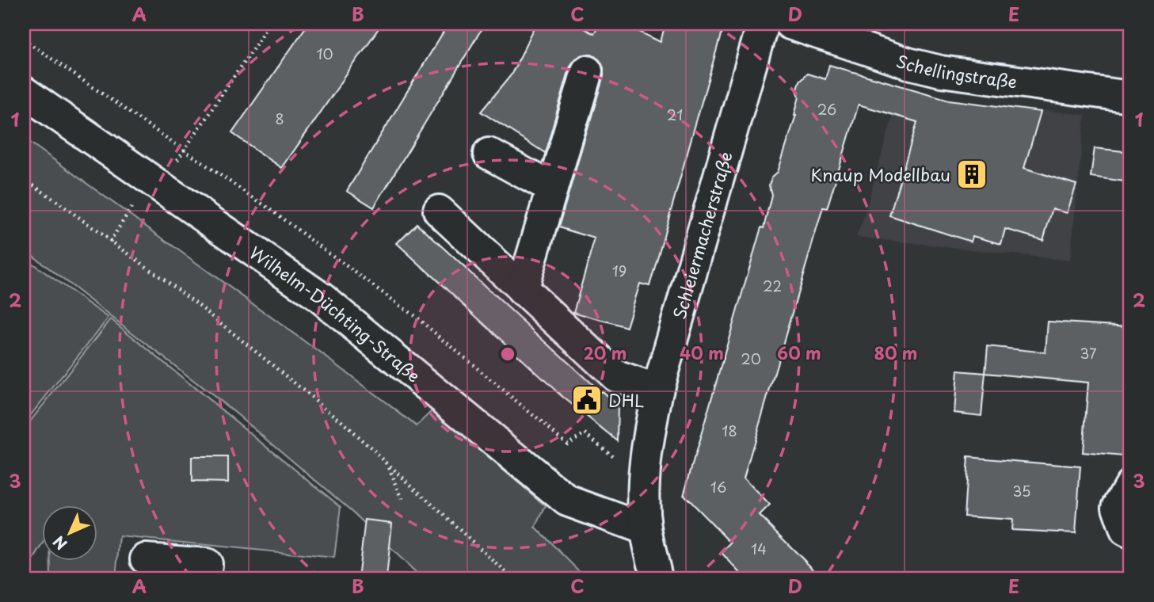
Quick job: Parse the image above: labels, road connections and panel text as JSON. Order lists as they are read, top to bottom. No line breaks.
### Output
{"streets":{"street":["Schellingstraße","Schleiermacherstraße","Wilhelm-Düchting-Straße"]},"crossings":[["Schleiermacherstraße","Wilhelm-Düchting-Straße"]],"places":{"building":["Knaup Modellbau"],"public building":["DHL"]},"house_numbers":["10","26","21","8","19","22","37","20","18","16","35","14"],"north":"bottom left","grid":{"columns":["A","B","C","D","E"],"rows":["1","2","3"]},"rings":["20 m","40 m","60 m","80 m"]}
